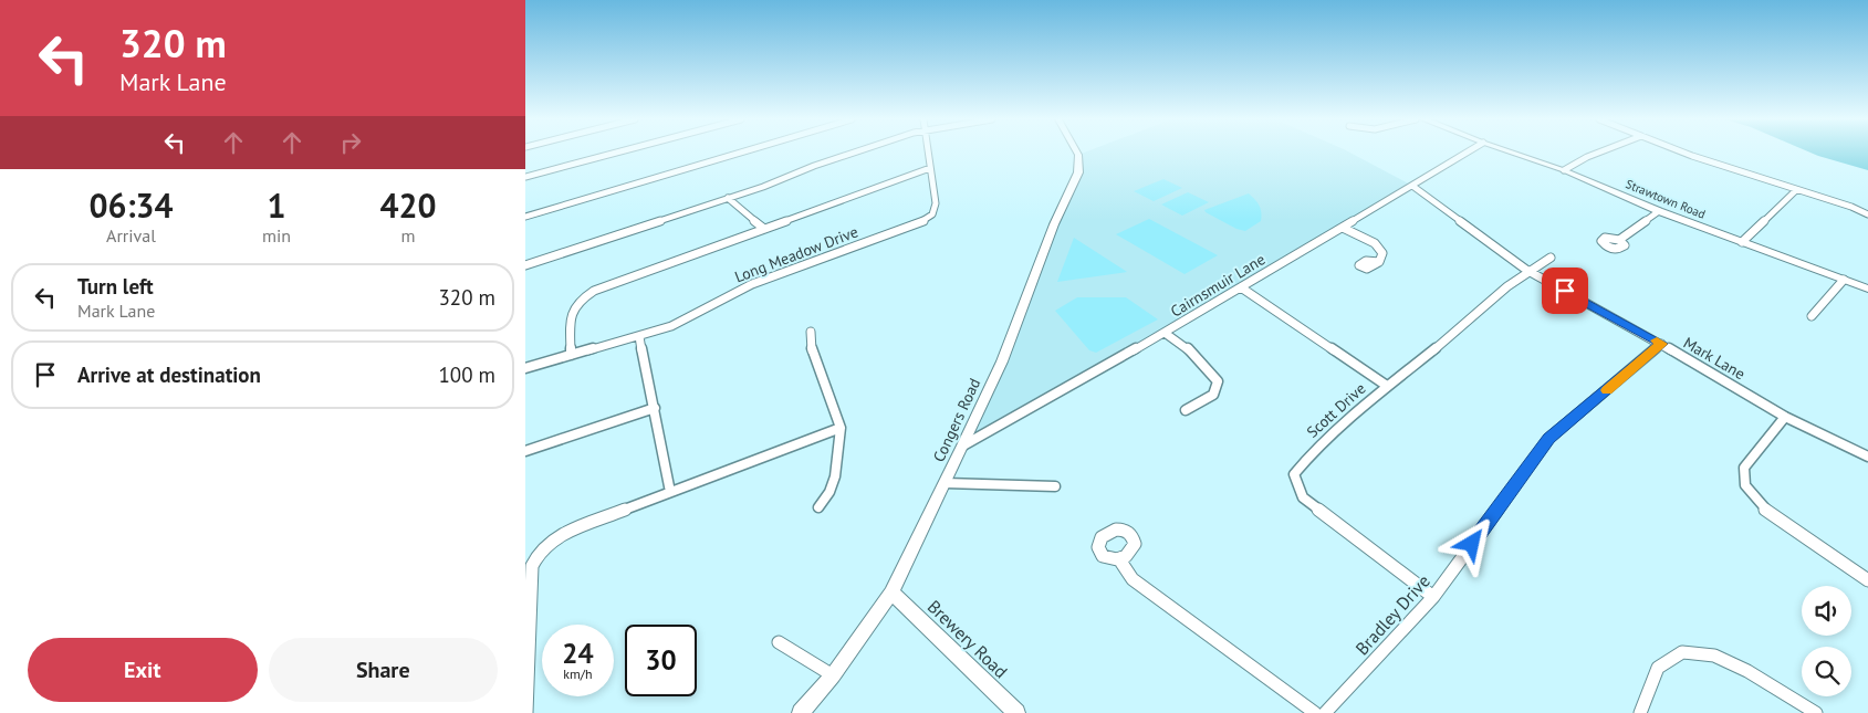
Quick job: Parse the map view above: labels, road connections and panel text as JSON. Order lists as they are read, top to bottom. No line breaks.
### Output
{"streets":{"street":["Strawtown Road","Long Meadow Drive","Cairnsmuir Lane","Mark Lane","Scott Drive","Congers Road","Bradley Drive","Brewery Road"]},"crossings":[["Cairnsmuir Lane","Mark Lane"],["Cairnsmuir Lane","Congers Road"],["Mark Lane","Scott Drive"],["Mark Lane","Bradley Drive"],["Scott Drive","Bradley Drive"],["Congers Road","Brewery Road"]],"page":{"turn":["320 m","Mark Lane"],"eta":["06:34","Arrival","1","min","420","m"],"list":[{"name":"Turn left","note":"Mark Lane","value":"320 m"},{"name":"Arrive at destination","value":"100 m"}],"speed":"24 km/h","limit":"30","buttons":["Exit","Share"]}}
